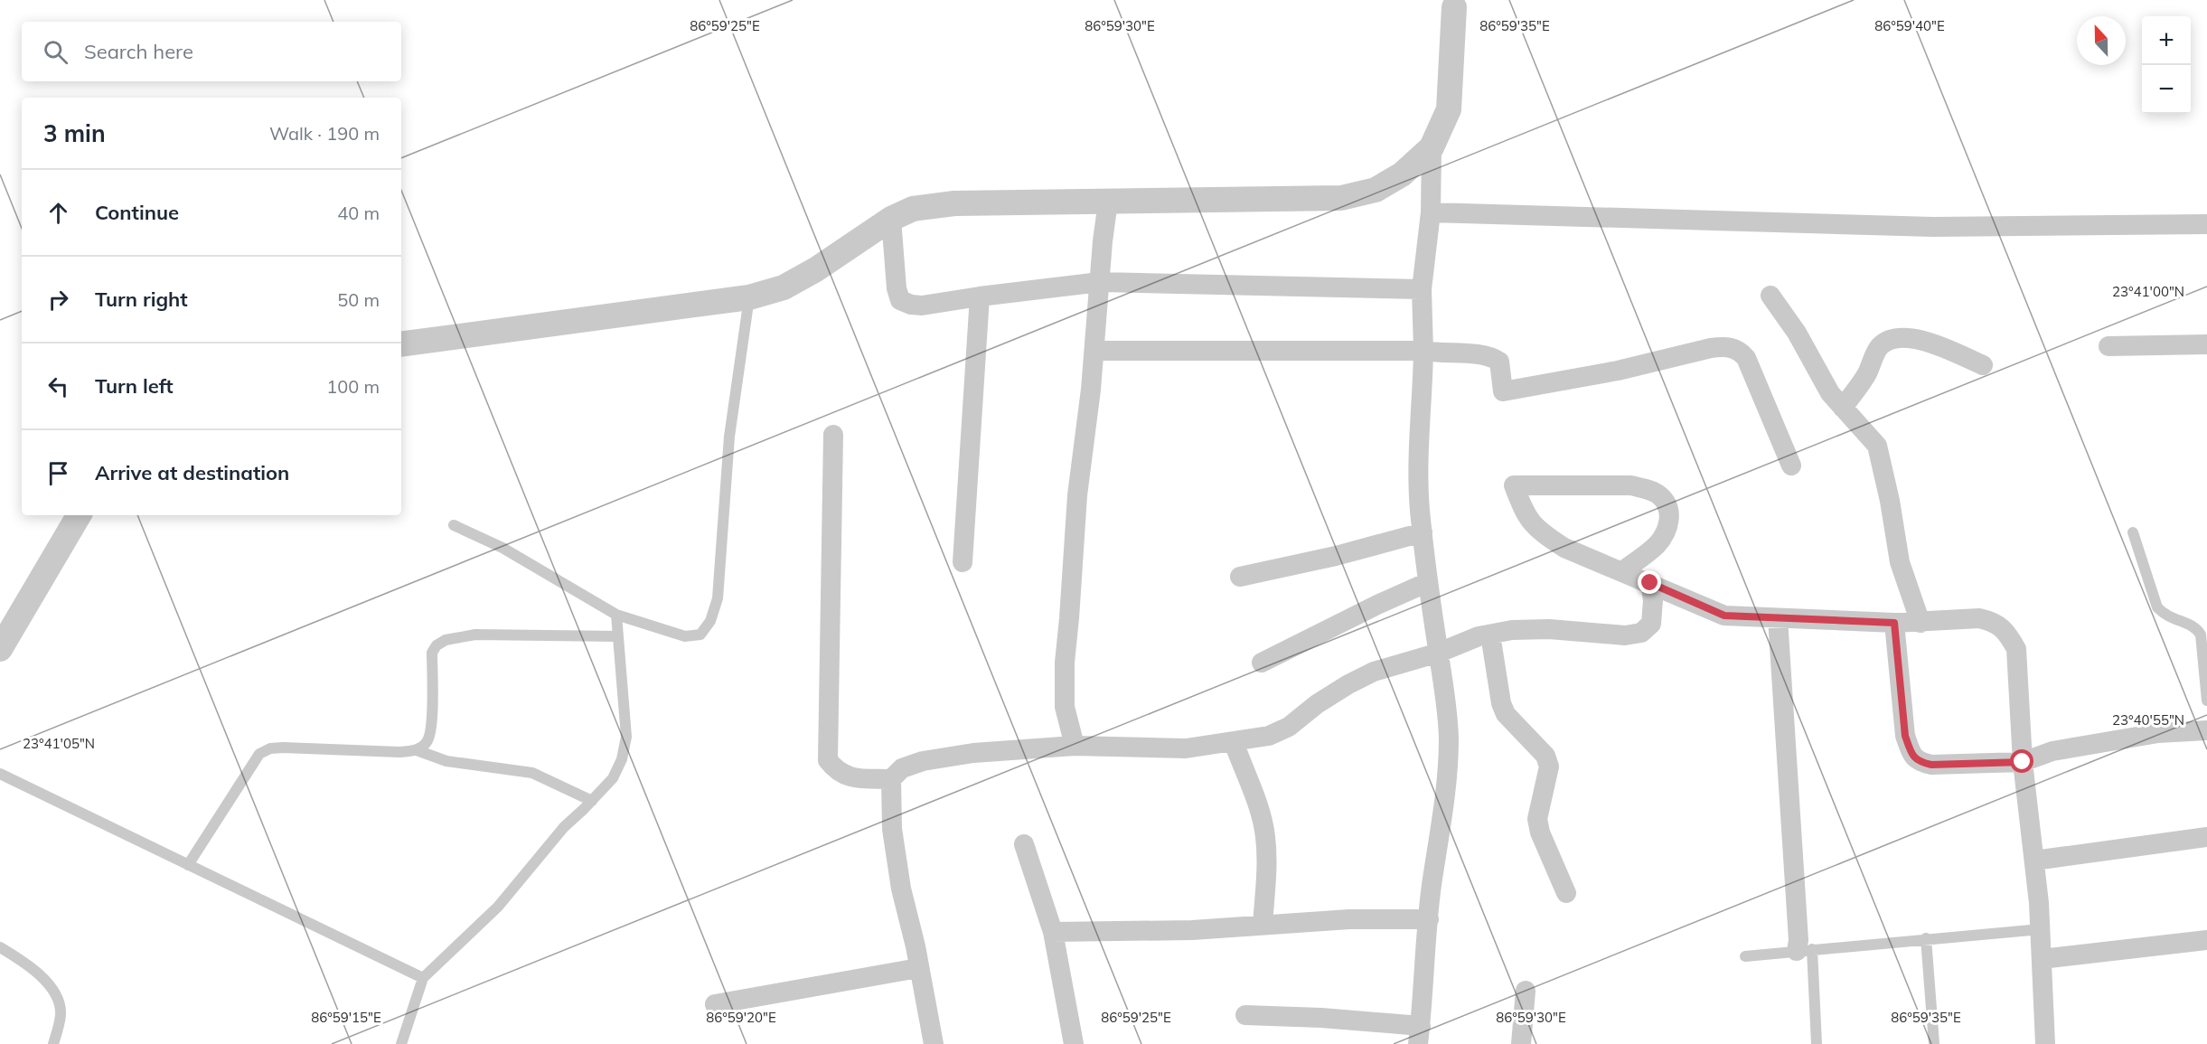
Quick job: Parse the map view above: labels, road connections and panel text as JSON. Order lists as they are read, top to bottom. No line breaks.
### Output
{"north":"top","page":{"map_buttons":["+","−"],"search":"Search here","heading":["3 min","Walk · 190 m"],"list":[["Continue","40 m"],["Turn right","50 m"],["Turn left","100 m"],"Arrive at destination"]},"coordinates":["86°59'40\"E","86°59'25\"E","86°59'30\"E","86°59'35\"E","23°41'00\"N","23°40'55\"N","23°41'05\"N","86°59'15\"E","86°59'20\"E"]}
